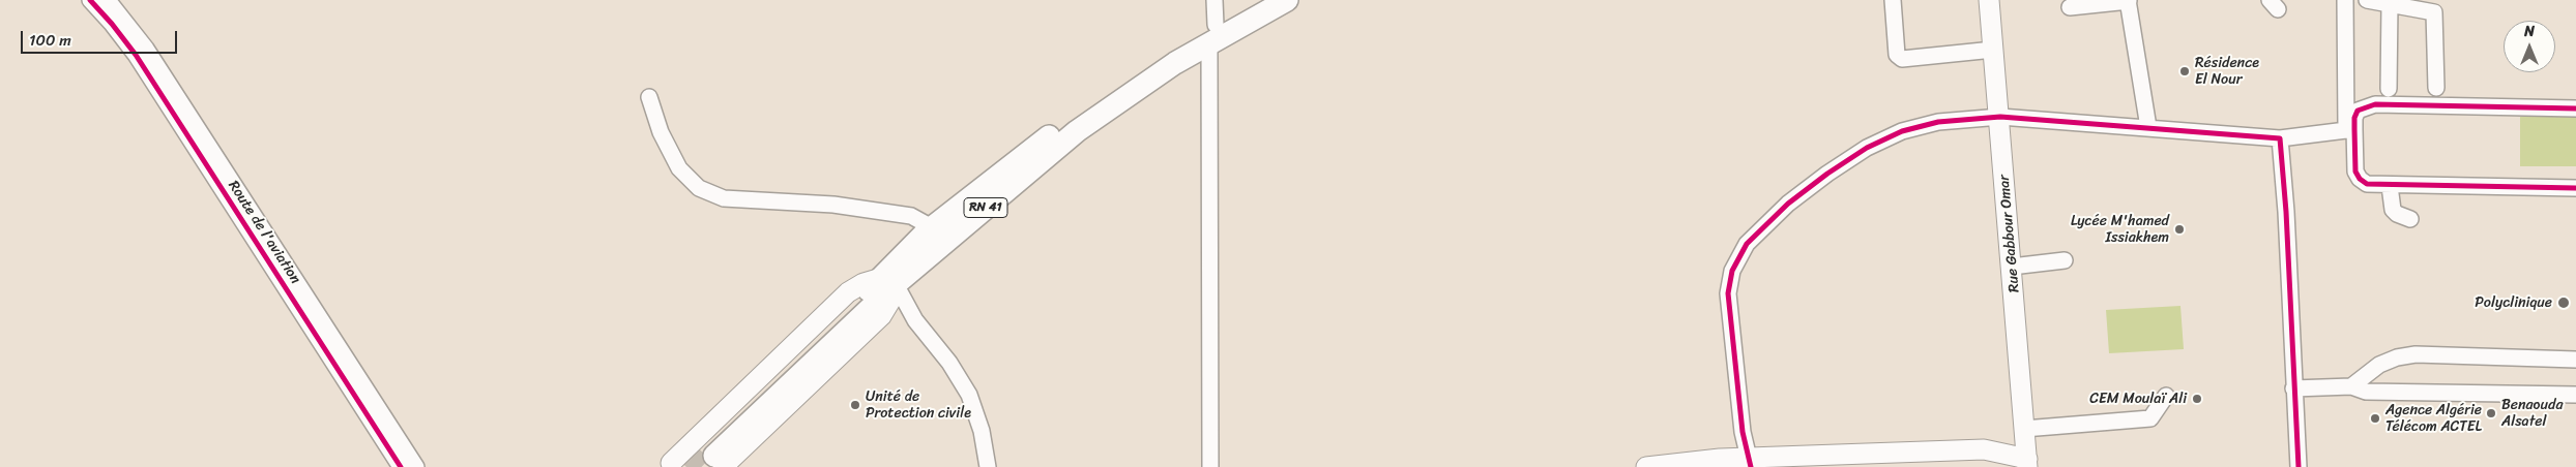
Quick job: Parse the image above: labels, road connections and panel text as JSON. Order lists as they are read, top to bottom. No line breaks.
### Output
{"streets":{"highway":["RN 41"],"main road":["Rue Gabbour Omar"],"street":["Route de l'aviation"]},"places":["Résidence El Nour","Lycée M'hamed Issiakhem","Polyclinique","CEM Moulaï Ali","Unité de Protection civile","Benaouda Alsatel","Agence Algérie Télécom ACTEL"],"scale_bar":"100 m","north":"top"}
